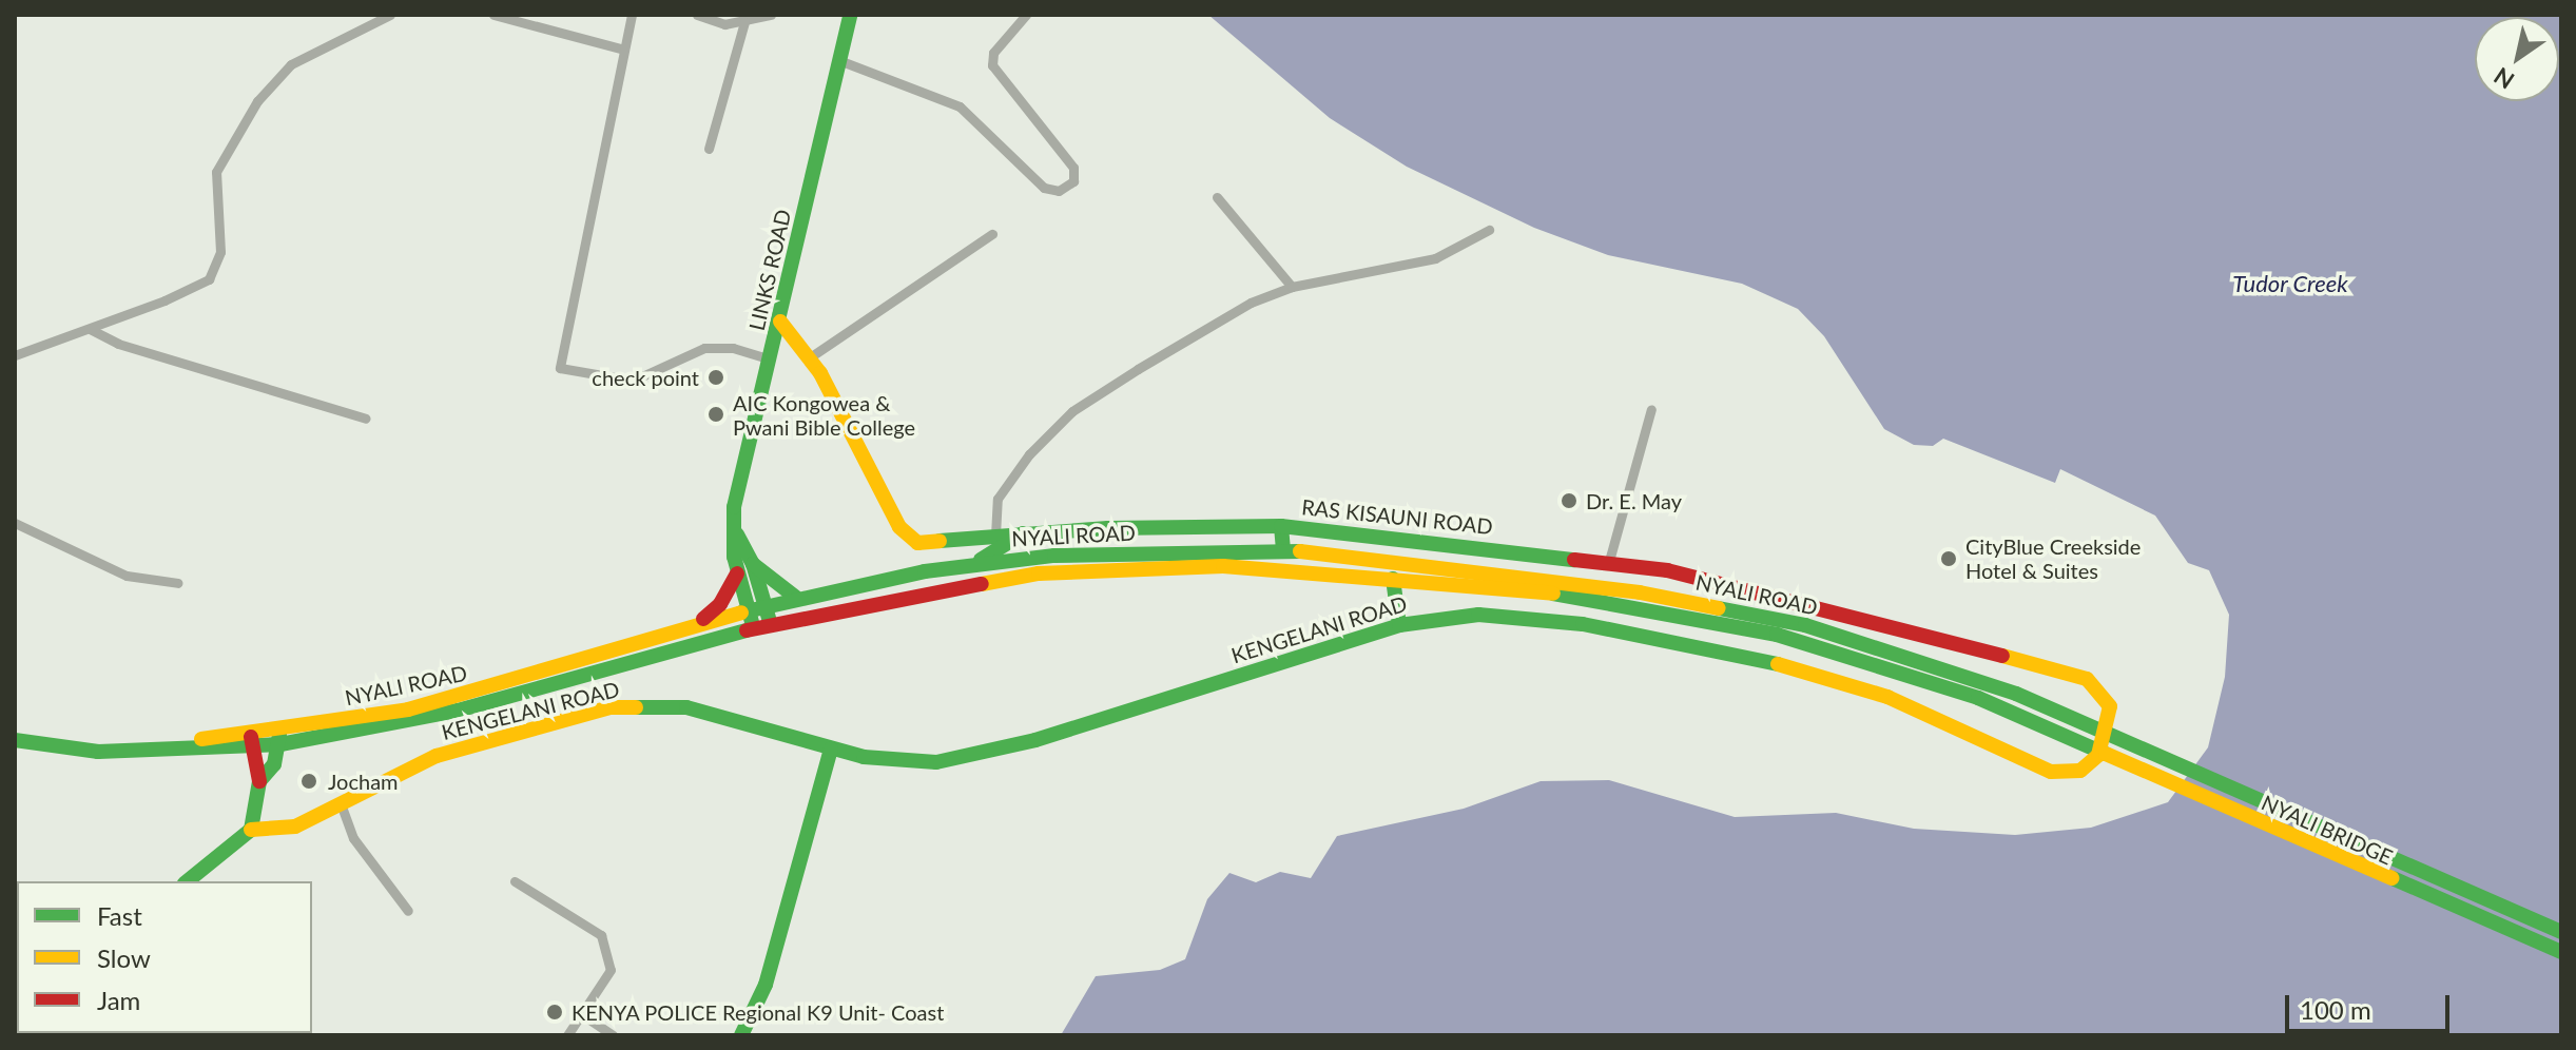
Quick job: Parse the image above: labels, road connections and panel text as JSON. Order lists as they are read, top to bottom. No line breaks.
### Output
{"streets":{"main road":["LINKS ROAD","RAS KISAUNI ROAD","NYALI ROAD","KENGELANI ROAD","NYALI BRIDGE"]},"crossings":[["LINKS ROAD","RAS KISAUNI ROAD"],["LINKS ROAD","NYALI ROAD"],["RAS KISAUNI ROAD","KENGELANI ROAD"],["NYALI ROAD","NYALI BRIDGE"]],"water":["Tudor Creek"],"places":["check point","AIC Kongowea & Pwani Bible College","Dr. E. May","CityBlue Creekside Hotel & Suites","Jocham","KENYA POLICE Regional K9 Unit- Coast"],"legend":["Fast","Slow","Jam"],"scale_bar":"100 m","north":"bottom left"}
